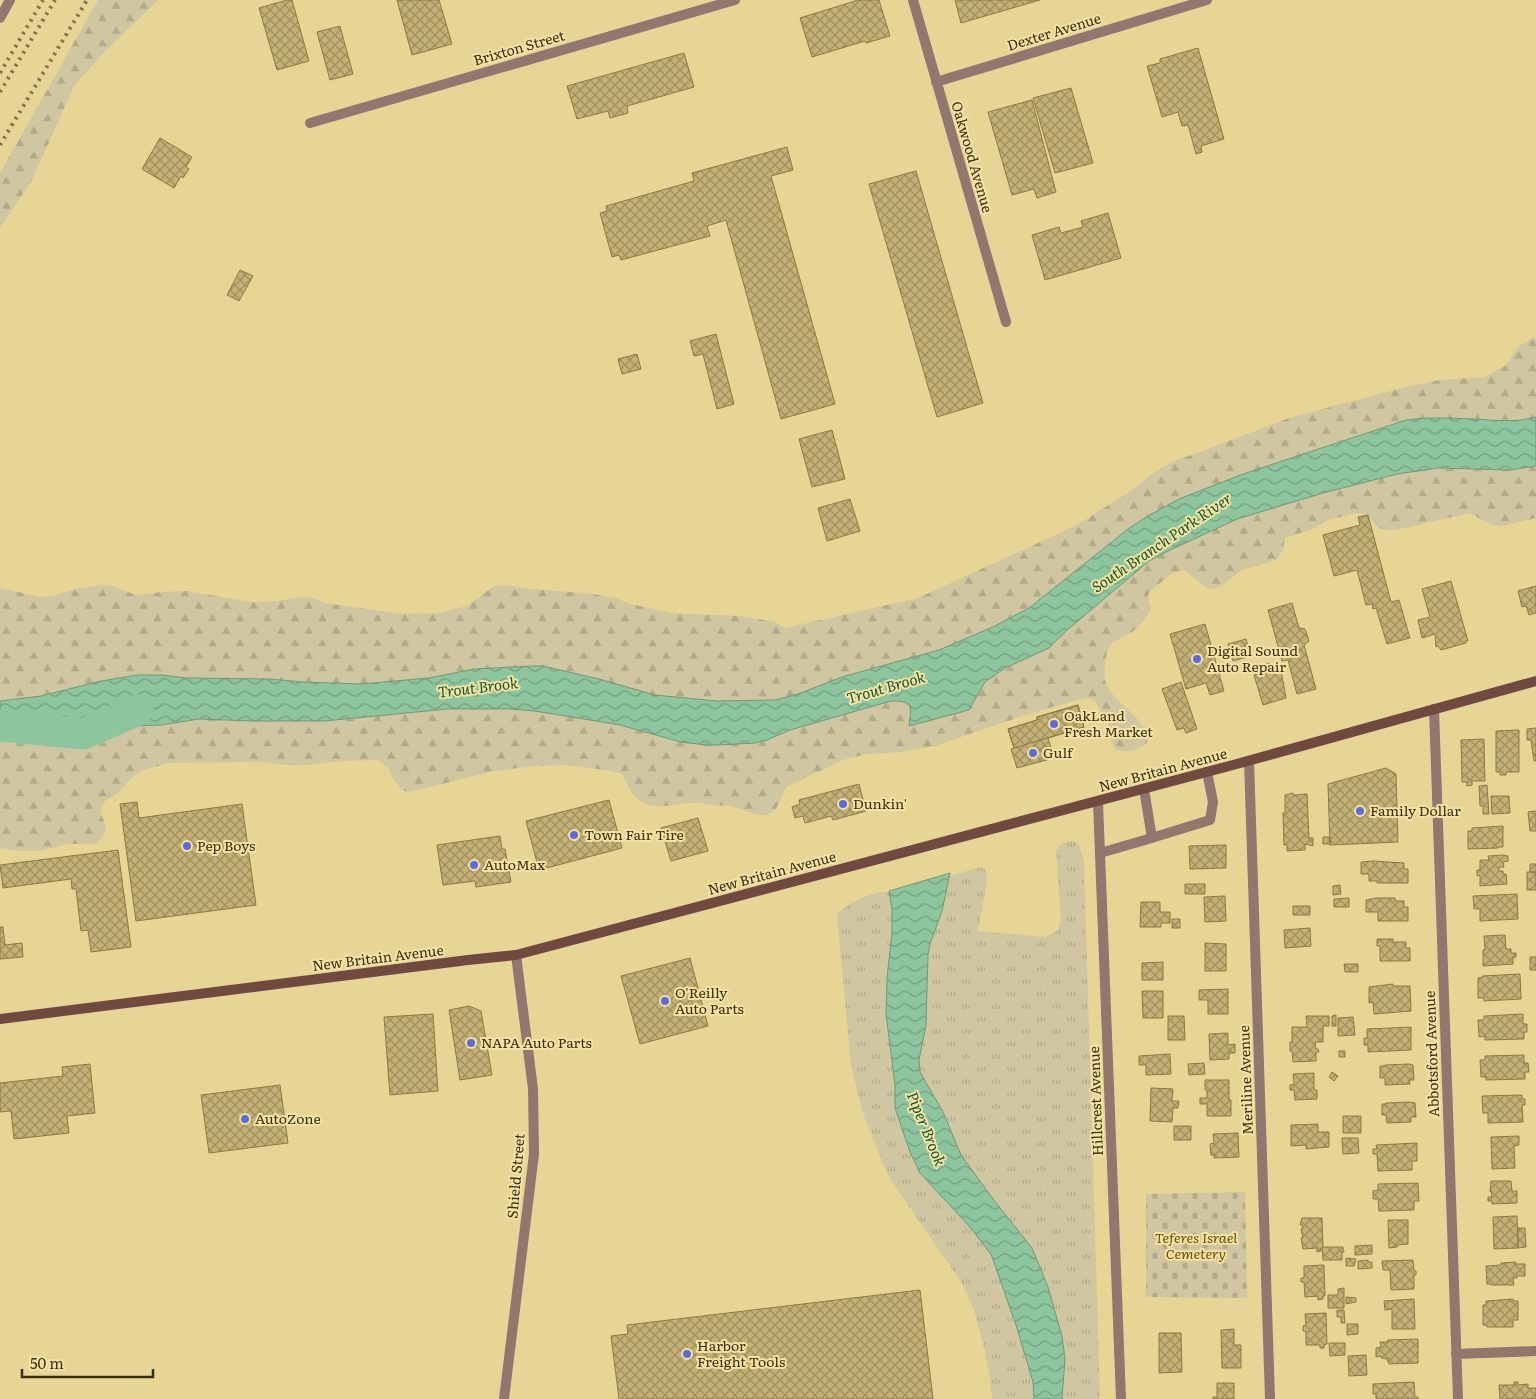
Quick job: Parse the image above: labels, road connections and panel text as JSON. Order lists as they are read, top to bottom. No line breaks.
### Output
{"streets":{"main road":["New Britain Avenue"],"street":["Dexter Avenue","Brixton Street","Oakwood Avenue","Abbotsford Avenue","Meriline Avenue","Hillcrest Avenue","Shield Street"]},"crossings":[["Dexter Avenue","Oakwood Avenue"],["New Britain Avenue","Abbotsford Avenue"],["New Britain Avenue","Meriline Avenue"],["New Britain Avenue","Hillcrest Avenue"],["New Britain Avenue","Shield Street"]],"water":["South Branch Park River","Trout Brook","Piper Brook"],"parks":["Teferes Israel Cemetery"],"places":["Digital Sound Auto Repair","OakLand Fresh Market","Gulf","Dunkin'","Family Dollar","Town Fair Tire","Pep Boys","AutoMax","O'Reilly Auto Parts","NAPA Auto Parts","AutoZone","Harbor Freight Tools"],"scale_bar":"50 m"}
